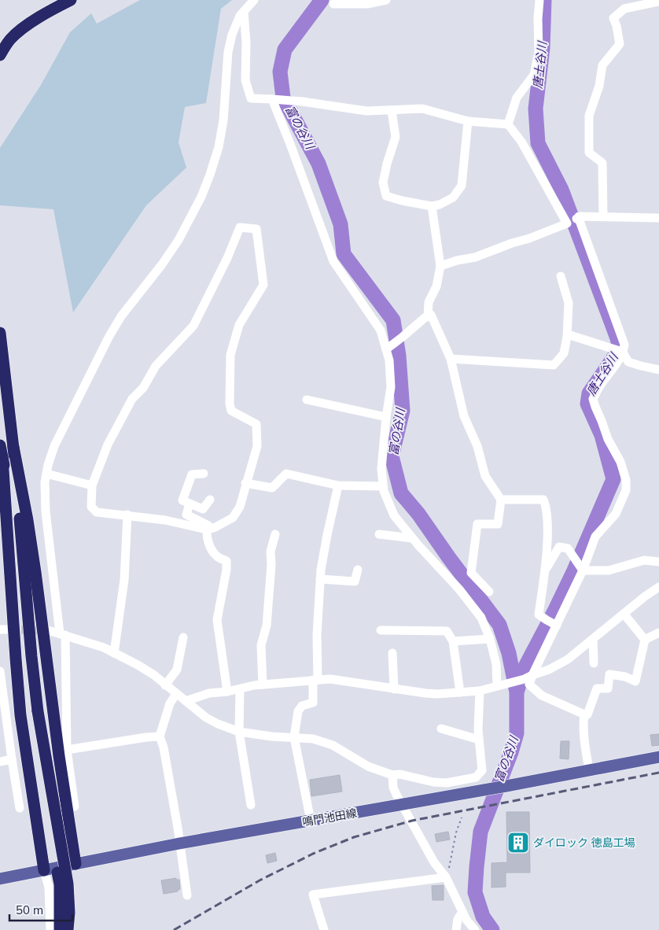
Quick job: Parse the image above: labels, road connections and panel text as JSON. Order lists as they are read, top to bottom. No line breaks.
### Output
{"streets":{"main road":["鳴門池田線"]},"water":["唐土谷川","富の谷川"],"places":{"building":["ダイロック 徳島工場"]},"scale_bar":"50 m"}
